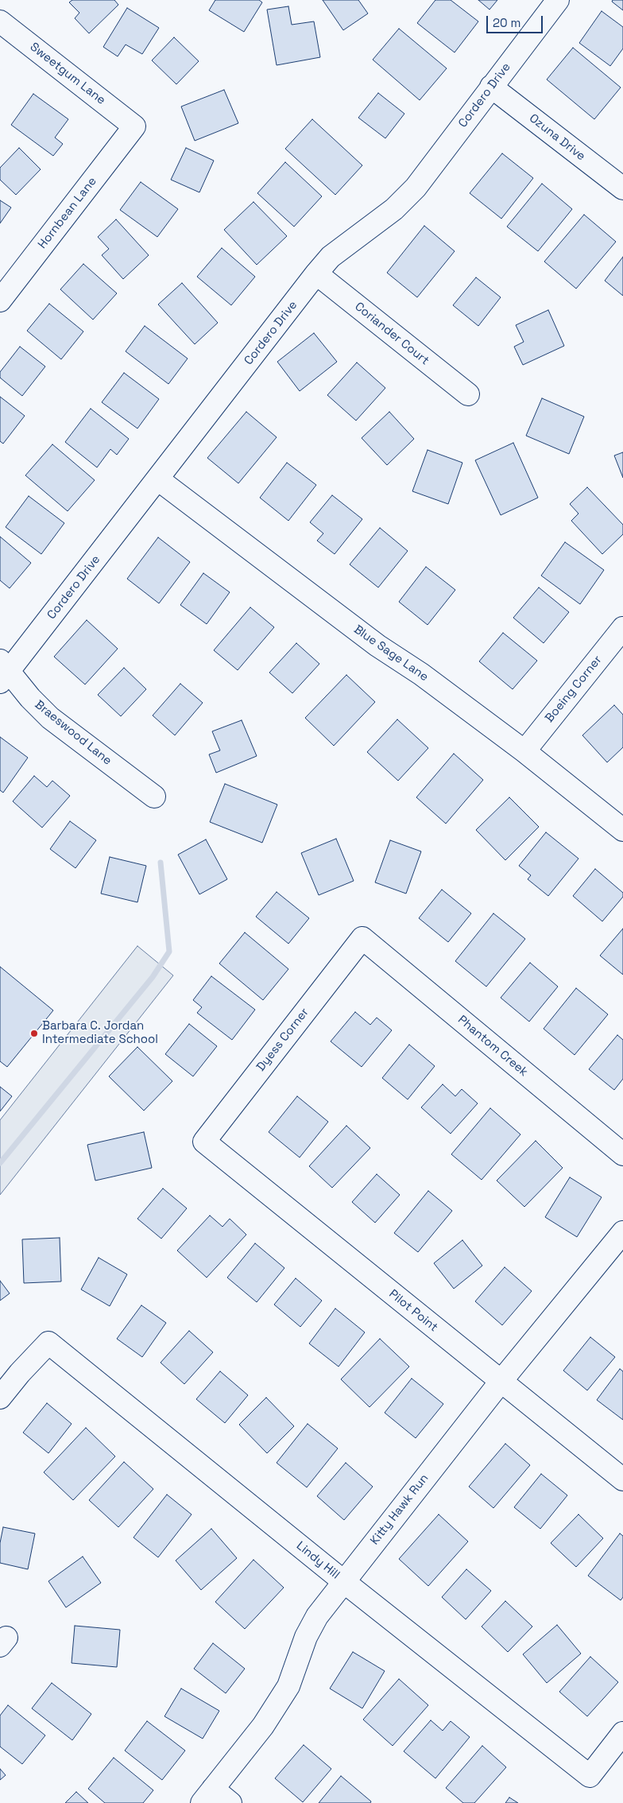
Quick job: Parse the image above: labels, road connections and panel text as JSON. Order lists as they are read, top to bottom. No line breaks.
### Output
{"streets":{"street":["Sweetgum Lane","Cordero Drive","Ozuna Drive","Hornbean Lane","Coriander Court","Blue Sage Lane","Boeing Corner","Braeswood Lane","Dyess Corner","Phantom Creek","Pilot Point","Kitty Hawk Run","Lindy Hill"]},"crossings":[["Sweetgum Lane","Hornbean Lane"],["Cordero Drive","Ozuna Drive"],["Cordero Drive","Coriander Court"],["Cordero Drive","Blue Sage Lane"],["Cordero Drive","Braeswood Lane"],["Blue Sage Lane","Boeing Corner"],["Dyess Corner","Phantom Creek"],["Dyess Corner","Pilot Point"],["Pilot Point","Kitty Hawk Run"],["Kitty Hawk Run","Lindy Hill"]],"places":["Barbara C. Jordan Intermediate School"],"scale_bar":"20 m"}
